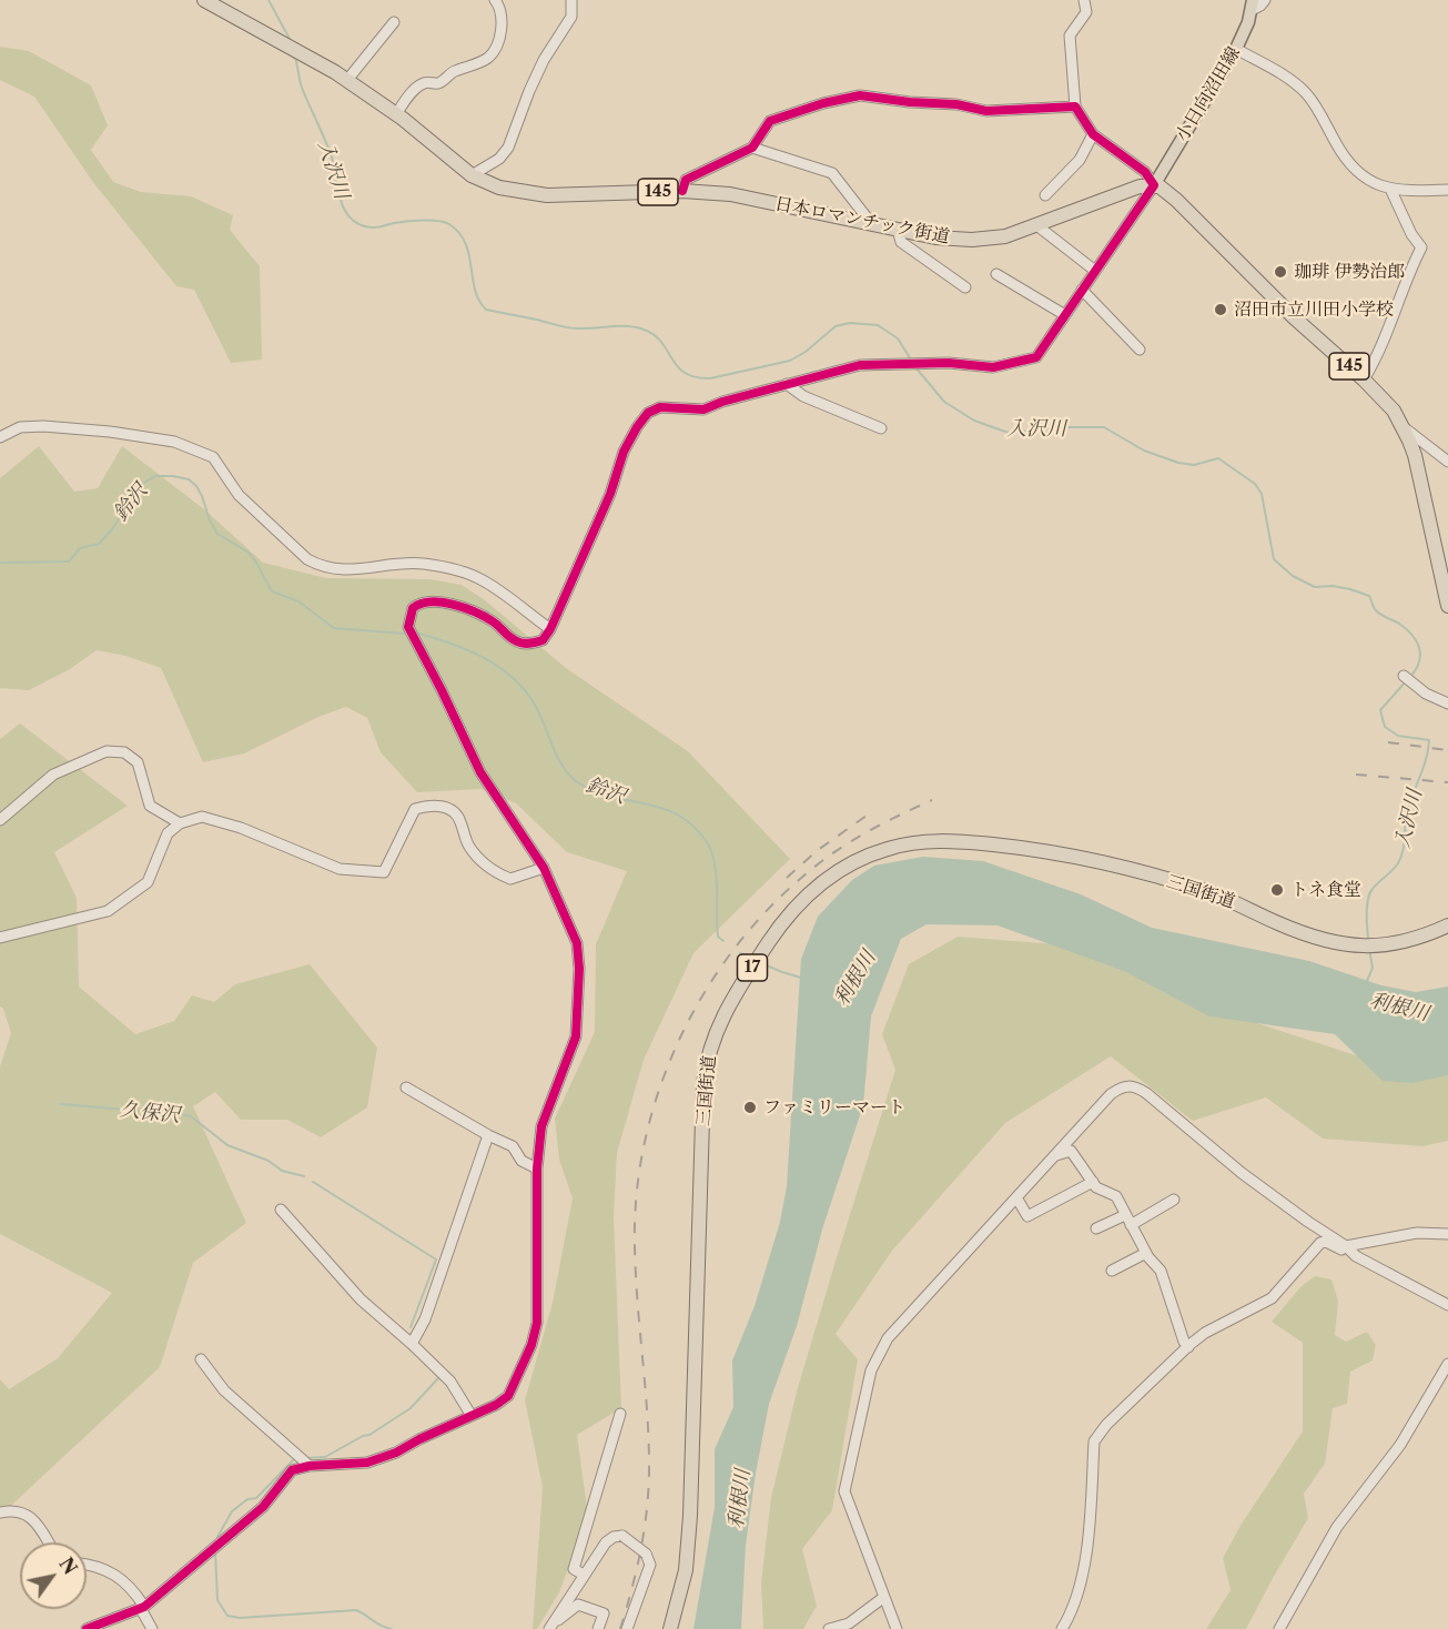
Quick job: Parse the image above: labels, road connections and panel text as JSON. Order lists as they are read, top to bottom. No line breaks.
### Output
{"streets":{"highway":["145","日本ロマンチック街道","三国街道","17"],"main road":["小日向沼田線"]},"crossings":[["小日向沼田線","145"],["小日向沼田線","日本ロマンチック街道"],["145","日本ロマンチック街道"]],"water":["入沢川","鈴沢","利根川","久保沢"],"places":["珈琲 伊勢治郎","沼田市立川田小学校","トネ食堂","ファミリーマート"],"north":"top right"}
